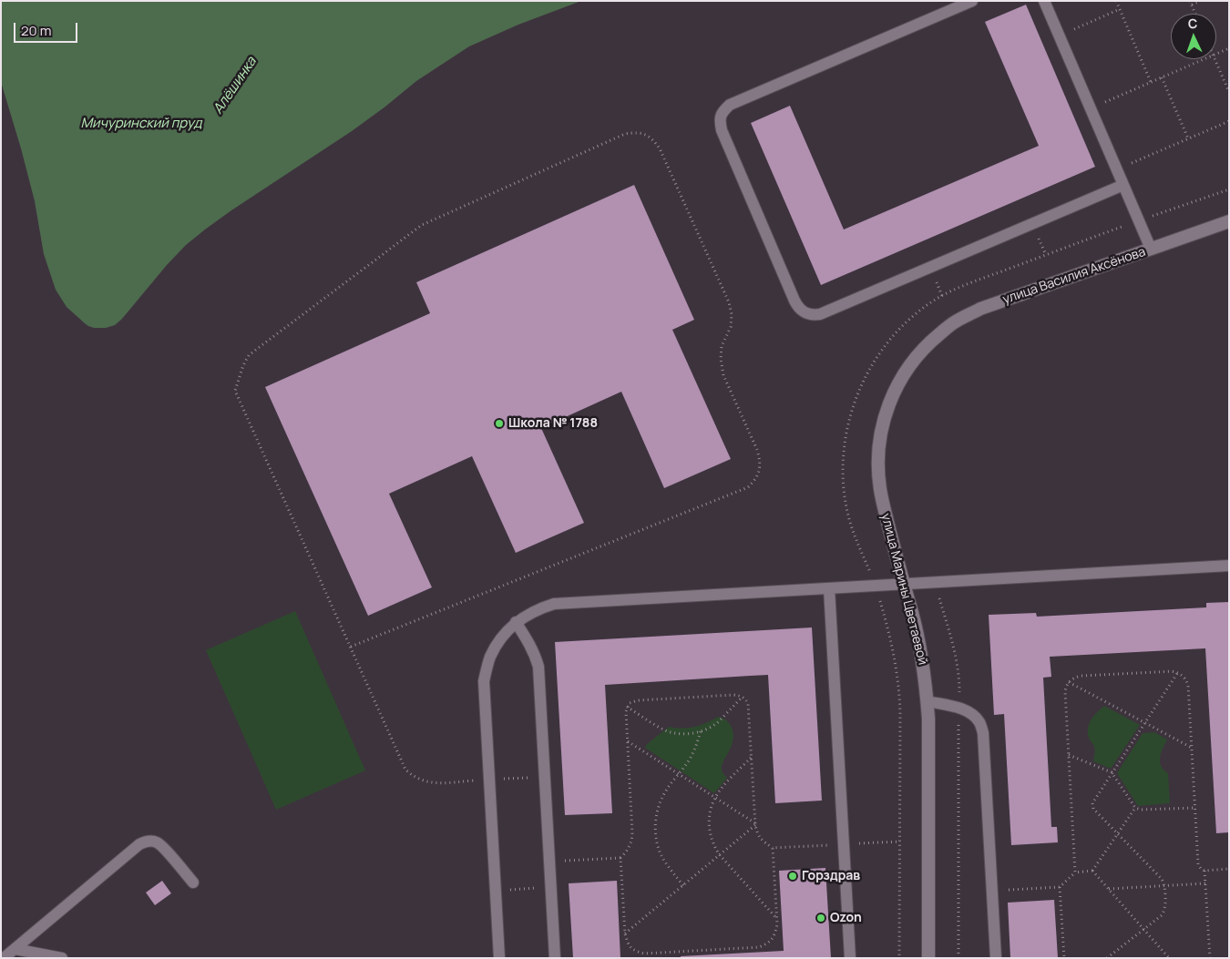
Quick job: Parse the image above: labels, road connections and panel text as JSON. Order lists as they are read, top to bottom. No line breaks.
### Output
{"streets":{"street":["улица Василия Аксёнова","улица Марины Цветаевой"]},"crossings":[["улица Василия Аксёнова","улица Марины Цветаевой"]],"water":["Алёшинка","Мичуринский пруд"],"places":["Школа № 1788","Горздрав","Ozon"],"scale_bar":"20 m","north":"top"}
